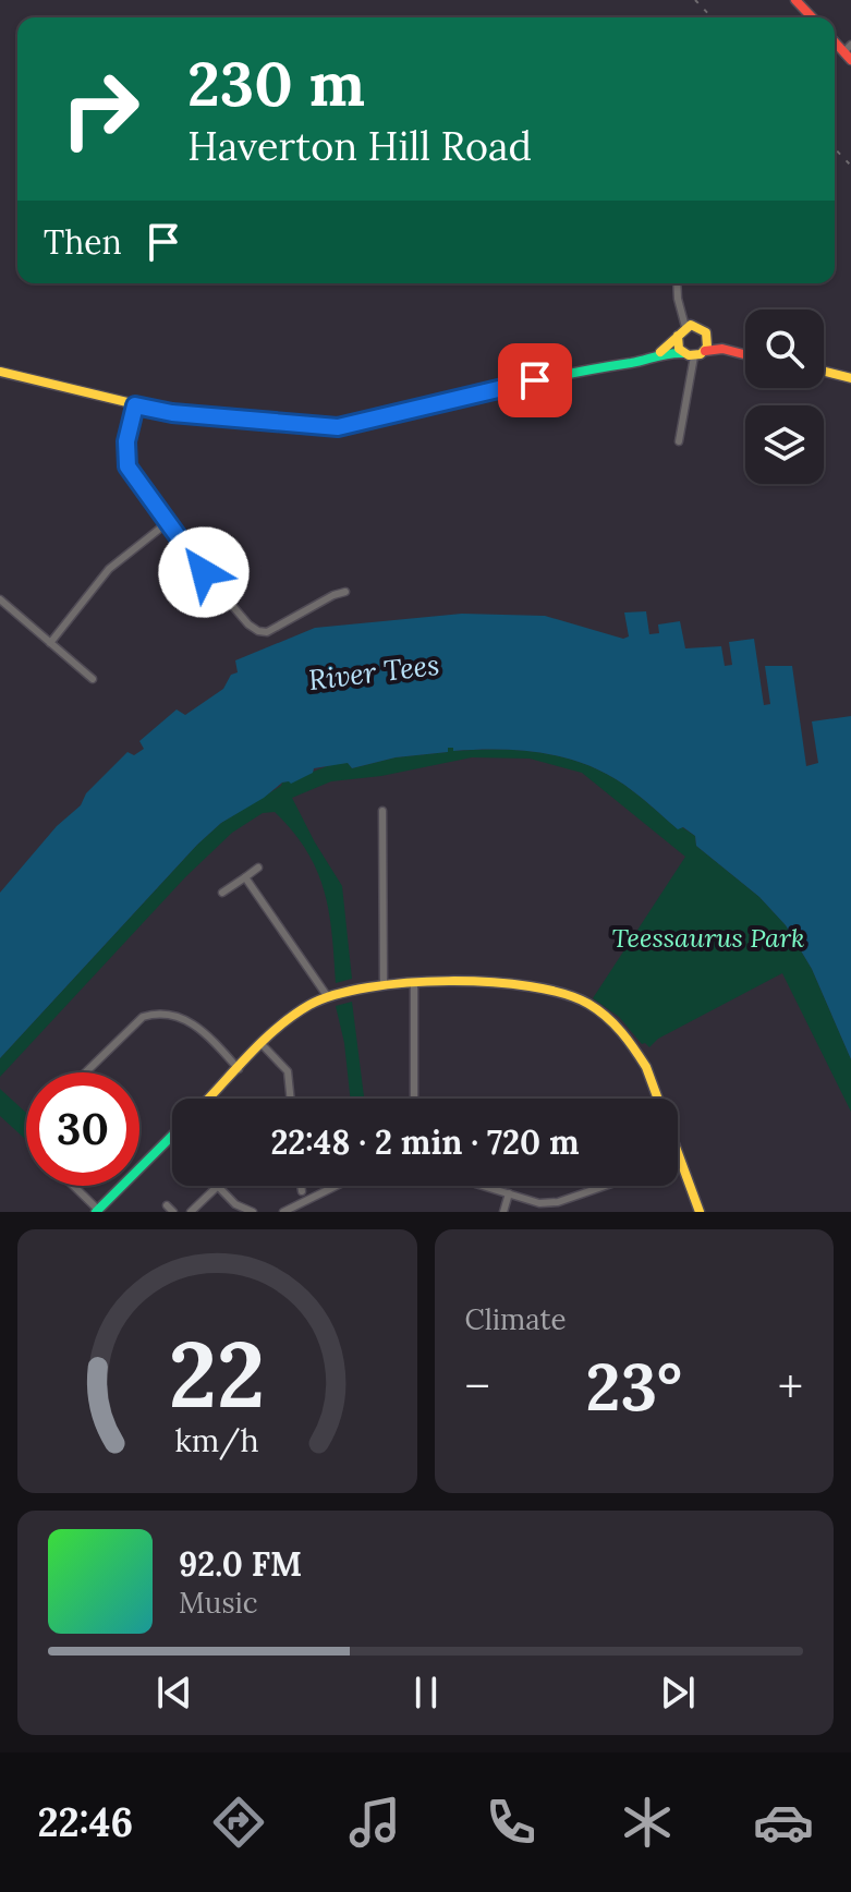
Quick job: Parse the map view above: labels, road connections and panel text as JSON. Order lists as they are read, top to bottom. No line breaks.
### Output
{"water":["River Tees"],"parks":["Teessaurus Park"],"page":{"turn":["230 m","Haverton Hill Road"],"then":"Then","limit":"30","trip":"22:48 · 2 min · 720 m","tile":"Climate","heat":["−","23°","+"],"song":["92.0 FM","Music"],"tabs":"22:46","gauge":["22","km/h"]}}
